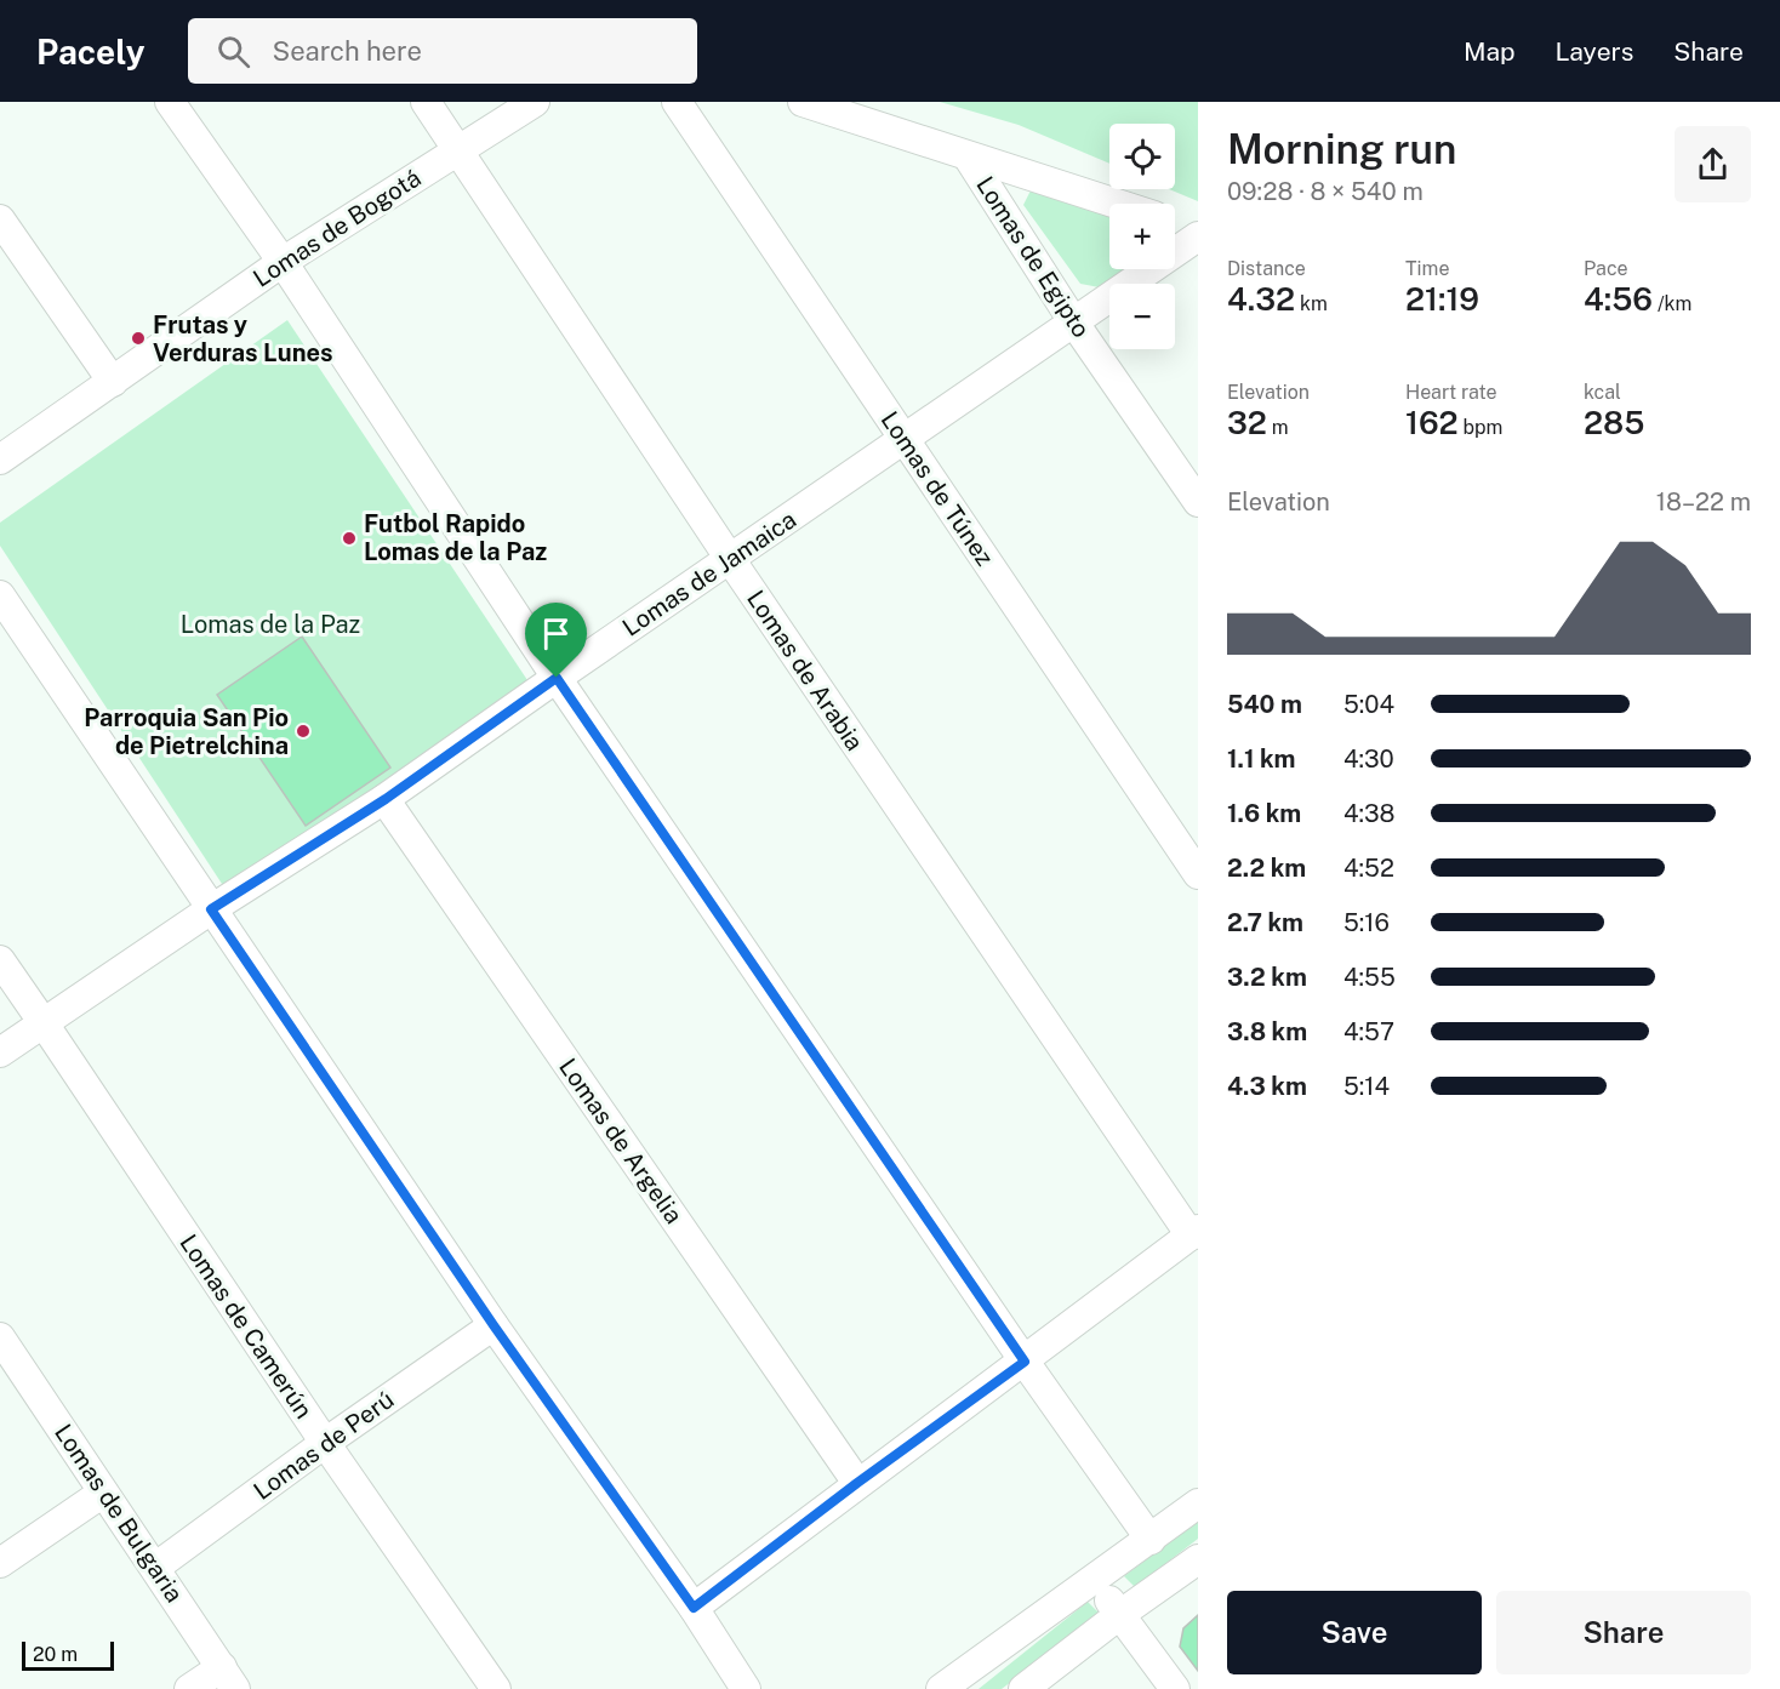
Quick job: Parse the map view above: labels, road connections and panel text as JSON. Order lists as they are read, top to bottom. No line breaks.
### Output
{"streets":{"street":["Lomas de Bogotá","Lomas de Egipto","Lomas de Túnez","Lomas de Jamaica","Lomas de Arabia","Lomas de Argelia","Lomas de Camerún","Lomas de Perú","Lomas de Bulgaria"]},"crossings":[["Lomas de Bogotá","Lomas de Arabia"],["Lomas de Egipto","Lomas de Jamaica"],["Lomas de Túnez","Lomas de Jamaica"],["Lomas de Jamaica","Lomas de Arabia"],["Lomas de Jamaica","Lomas de Argelia"],["Lomas de Jamaica","Lomas de Camerún"],["Lomas de Camerún","Lomas de Perú"],["Lomas de Perú","Lomas de Bulgaria"]],"parks":["Lomas de la Paz"],"places":["Frutas y Verduras Lunes","Futbol Rapido Lomas de la Paz","Parroquia San Pio de Pietrelchina"],"scale_bar":"20 m","page":{"header":"Pacely","search":"Search here","nav":["Map","Layers","Share"],"heading":["Morning run","09:28 · 8 × 540 m"],"map_buttons":["+","−"],"stats":[["Distance","4.32 km"],["Time","21:19"],["Pace","4:56 /km"],["Elevation","32 m"],["Heart rate","162 bpm"],["kcal","285"]],"chart":["Elevation","18–22 m"],"list":[{"name":"540 m","note":"5:04"},{"name":"1.1 km","note":"4:30"},{"name":"1.6 km","note":"4:38"},{"name":"2.2 km","note":"4:52"},{"name":"2.7 km","note":"5:16"},{"name":"3.2 km","note":"4:55"},{"name":"3.8 km","note":"4:57"},{"name":"4.3 km","note":"5:14"}],"buttons":["Save","Share"],"scale":"20 m"}}
